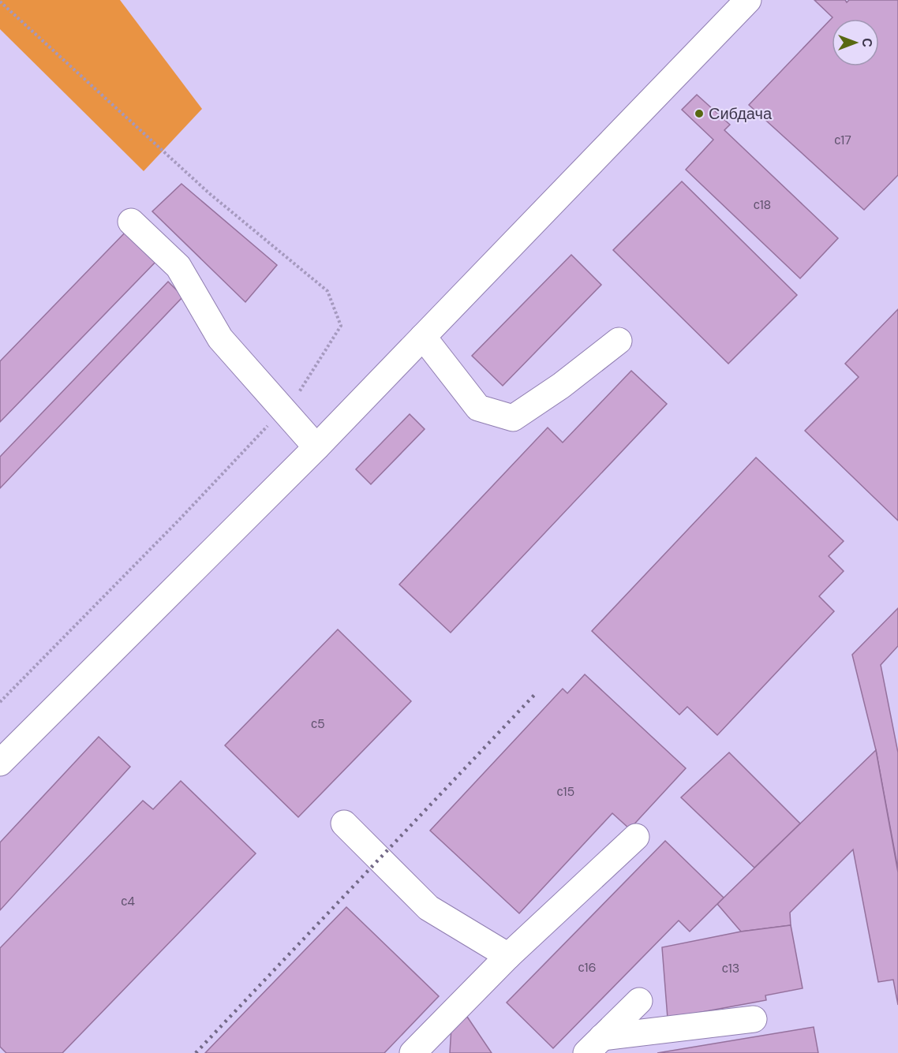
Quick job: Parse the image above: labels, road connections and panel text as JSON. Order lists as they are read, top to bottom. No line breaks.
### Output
{"places":["Сибдача"],"house_numbers":["с17","с18","с5","с15","с4","с16","с13"],"north":"right"}
